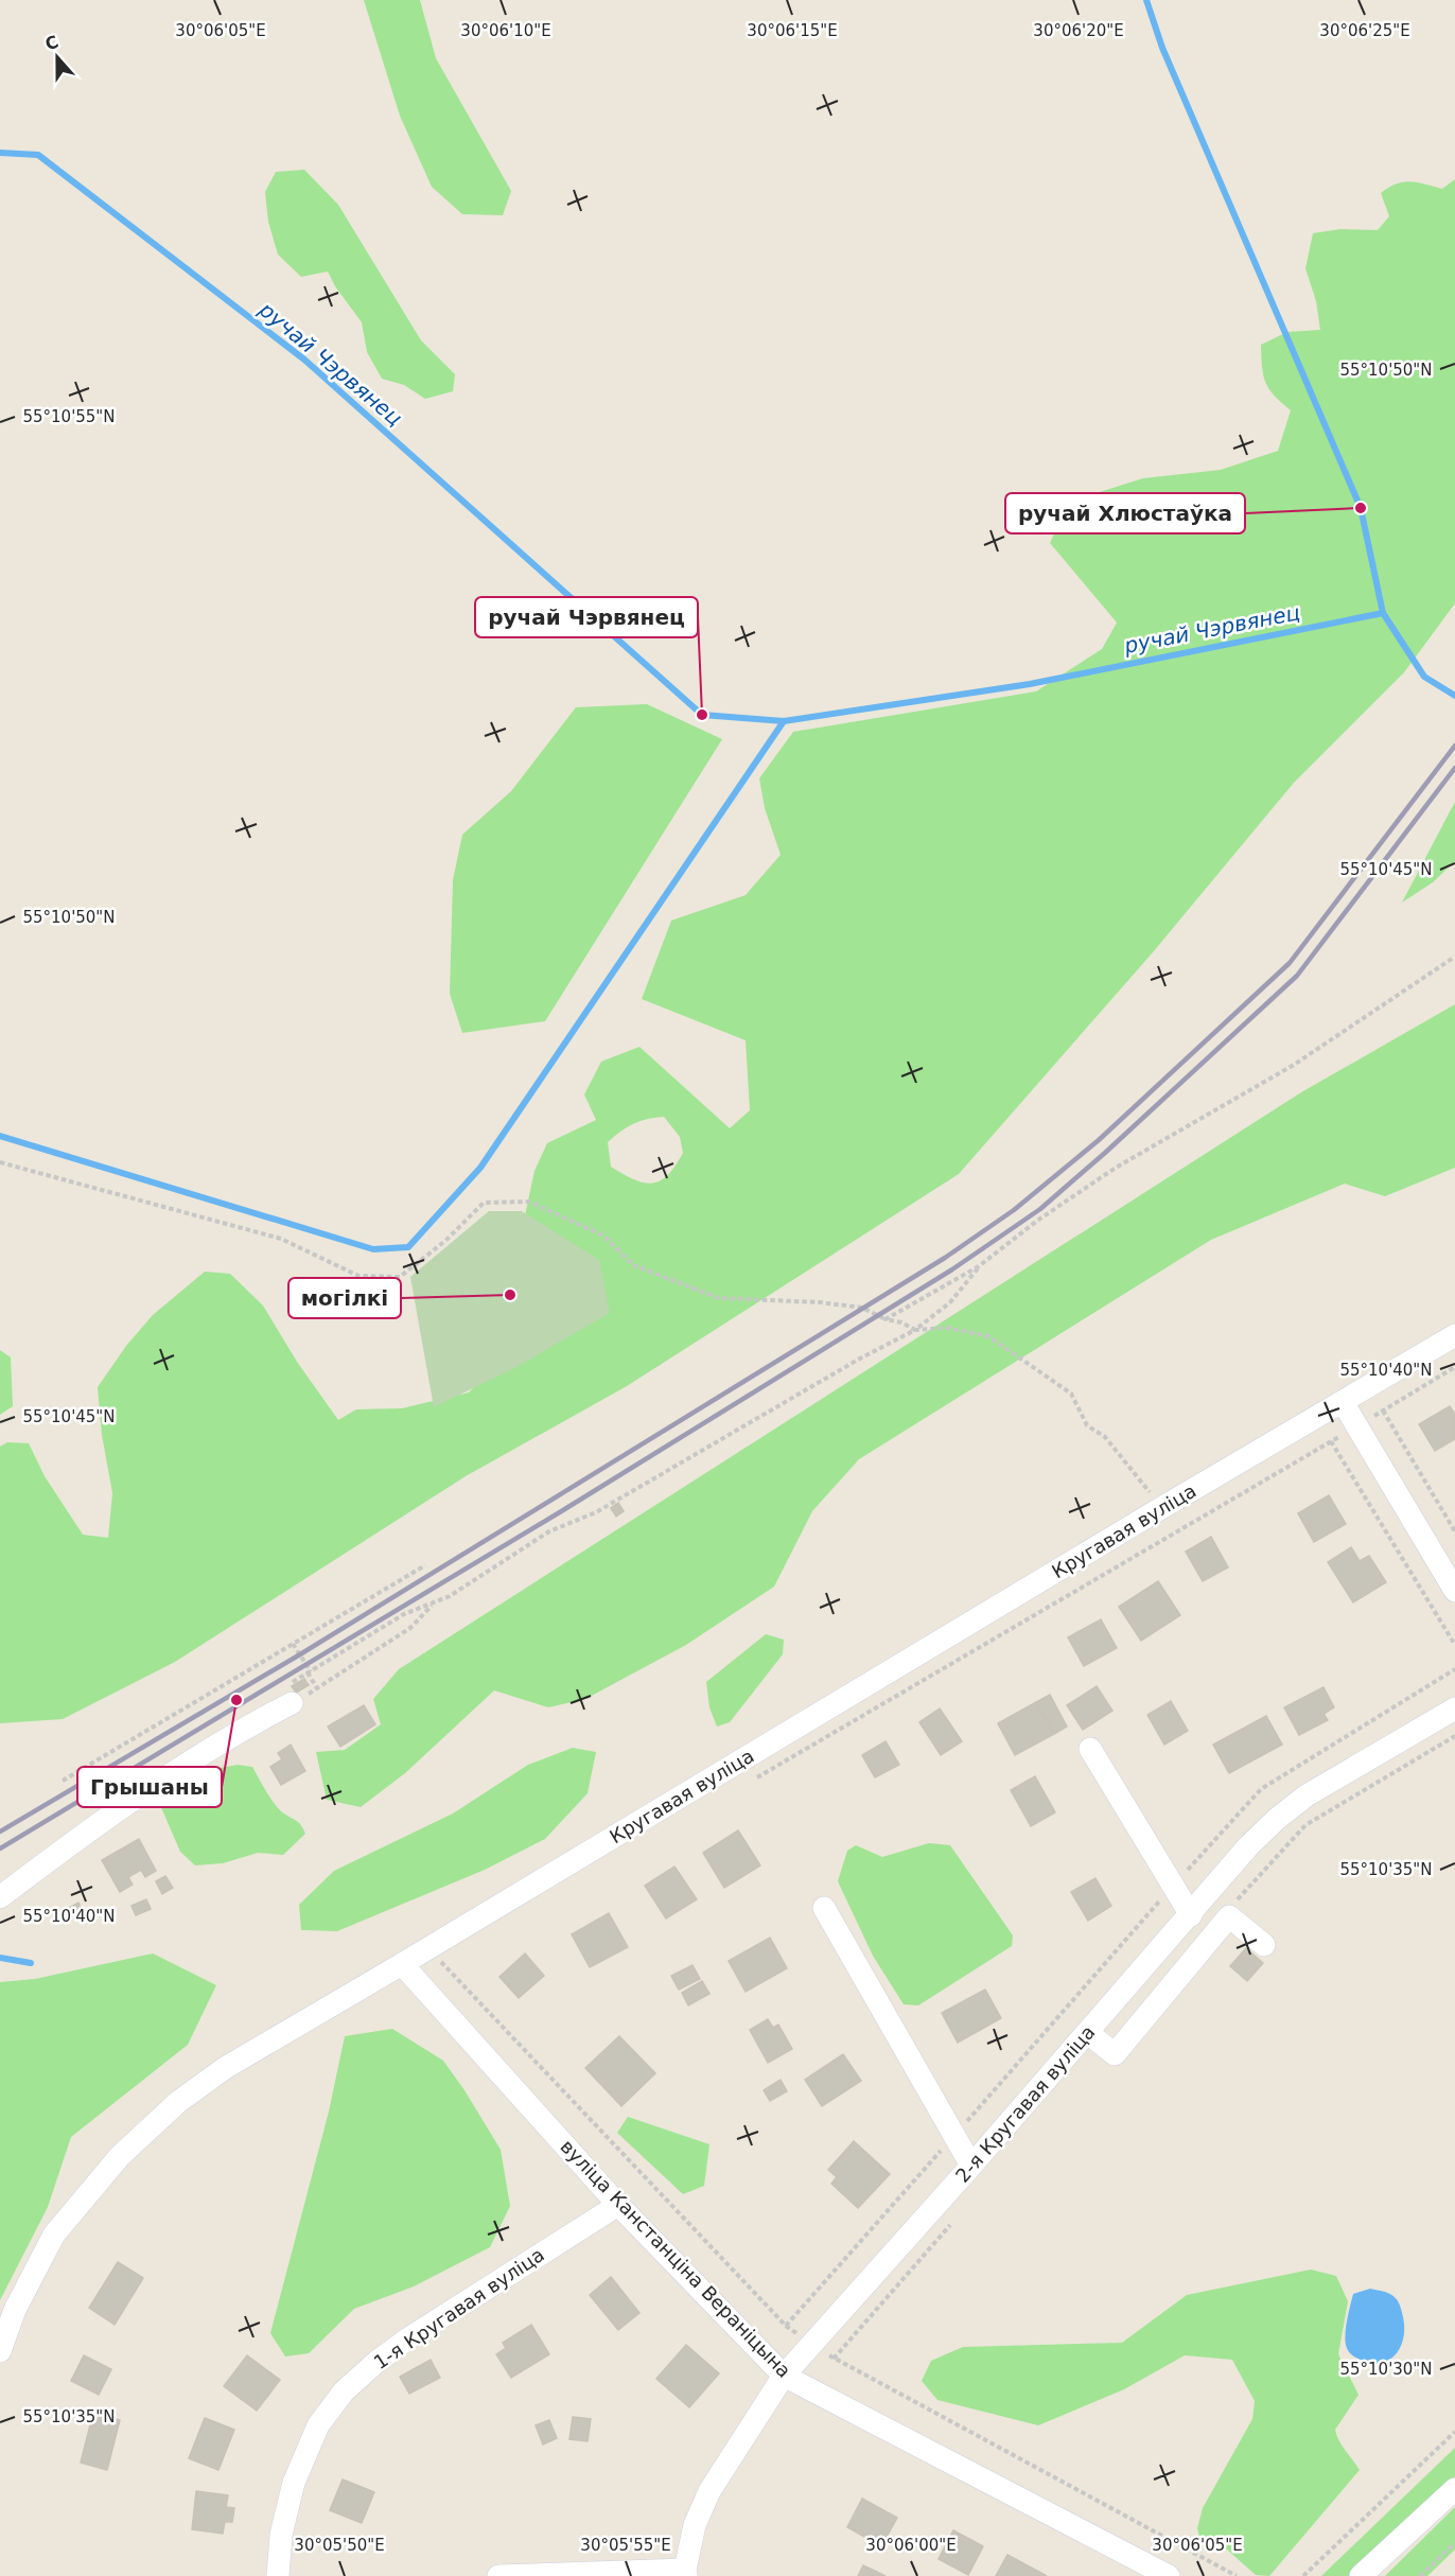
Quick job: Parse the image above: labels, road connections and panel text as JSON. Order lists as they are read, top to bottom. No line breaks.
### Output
{"streets":{"street":["Кругавая вуліца","2-я Кругавая вуліца","вуліца Канстанціна Вераніцына","1-я Кругавая вуліца"]},"crossings":[["Кругавая вуліца","вуліца Канстанціна Вераніцына"],["2-я Кругавая вуліца","вуліца Канстанціна Вераніцына"],["вуліца Канстанціна Вераніцына","1-я Кругавая вуліца"]],"water":["ручай Чэрвянец"],"places":["ручай Хлюстаўка","ручай Чэрвянец","могілкі","Грышаны"],"north":"top","coordinates":["30°06'05\"E","30°06'10\"E","30°06'15\"E","30°06'20\"E","30°06'25\"E","55°10'50\"N","55°10'55\"N","55°10'45\"N","55°10'40\"N","55°10'35\"N","55°10'30\"N","30°05'50\"E","30°05'55\"E","30°06'00\"E"]}
